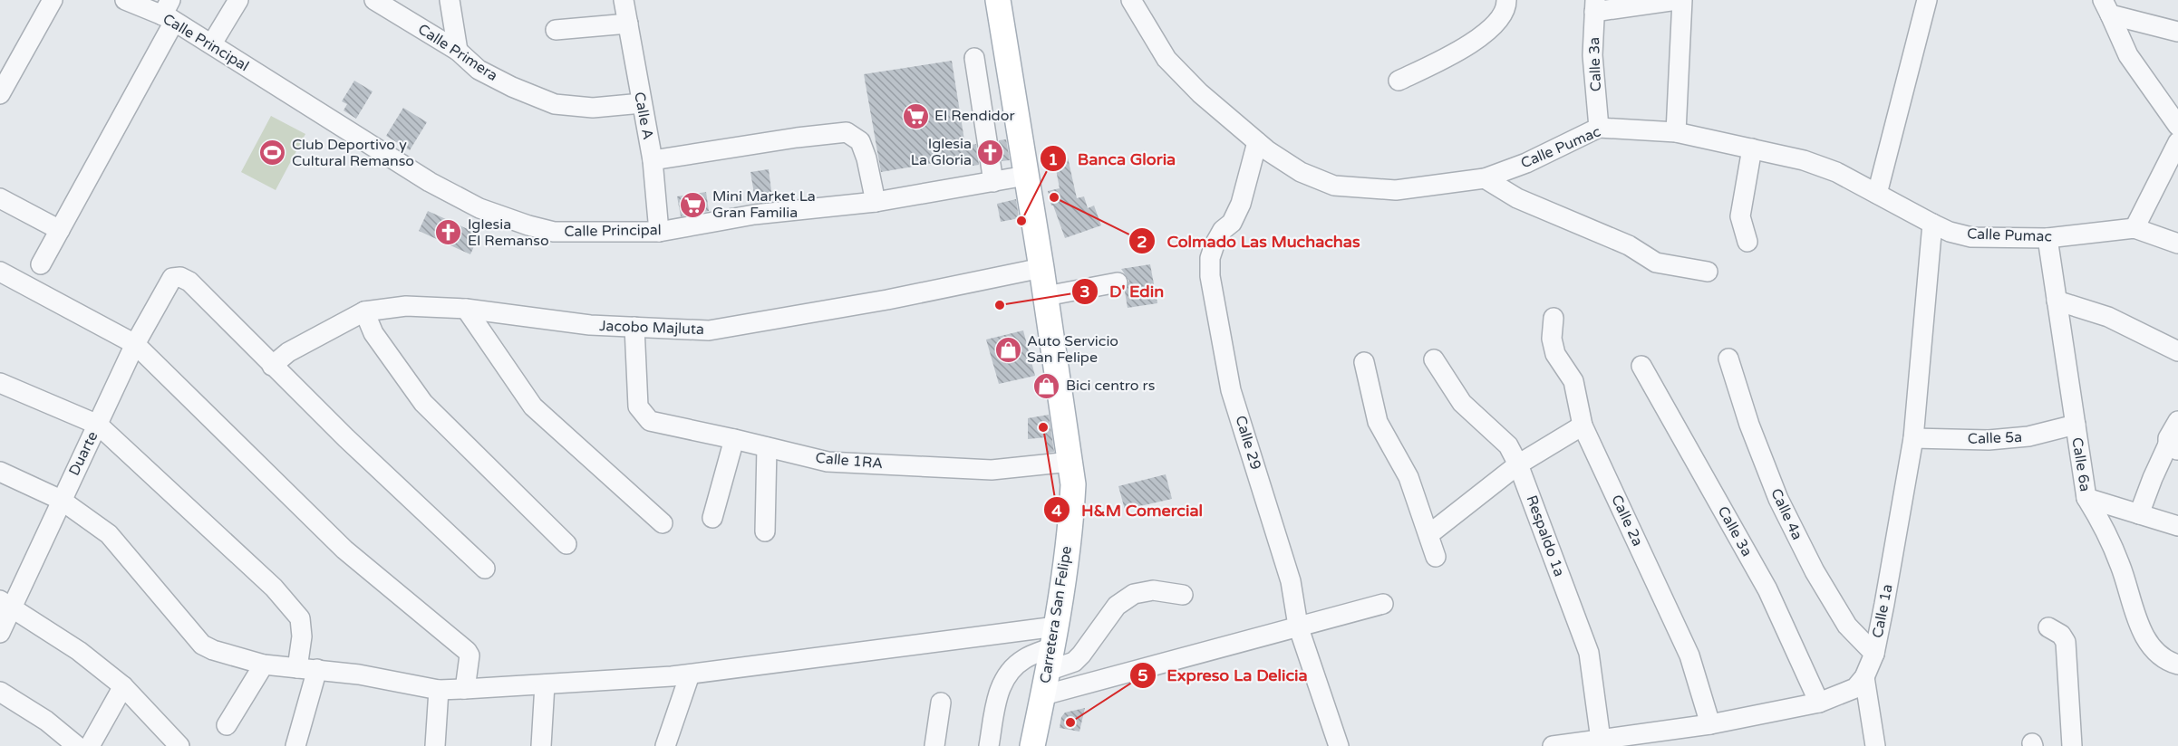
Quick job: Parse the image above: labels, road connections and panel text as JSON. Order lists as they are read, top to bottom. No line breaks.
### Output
{"streets":{"main road":["Carretera San Felipe"],"street":["Calle Principal","Calle Primera","Calle 3a","Calle A","Calle Pumac","Jacobo Majluta","Calle 5a","Calle 29","Duarte","Calle 1RA","Calle 6a","Calle 4a","Calle 2a","Respaldo 1a","Calle 1a"]},"crossings":[["Calle Principal","Calle A"],["Calle Principal","Carretera San Felipe"],["Calle Primera","Calle A"],["Calle 3a","Calle Pumac"],["Calle Pumac","Calle 29"],["Calle Pumac","Calle 6a"],["Calle Pumac","Calle 1a"],["Jacobo Majluta","Duarte"],["Jacobo Majluta","Calle 1RA"],["Jacobo Majluta","Carretera San Felipe"],["Calle 5a","Calle 6a"],["Calle 5a","Calle 1a"],["Calle 1RA","Carretera San Felipe"],["Calle 4a","Calle 1a"]],"places":{"supermarket":["El Rendidor","Mini Market La Gran Familia"],"church":["Iglesia La Gloria","Iglesia El Remanso"],"sports":["Club Deportivo y Cultural Remanso"],"other":["Colmado Las Muchachas","Banca Gloria","D' Edin","H&M Comercial","Expreso La Delicia"],"shop":["Auto Servicio San Felipe","Bici centro rs"]}}
